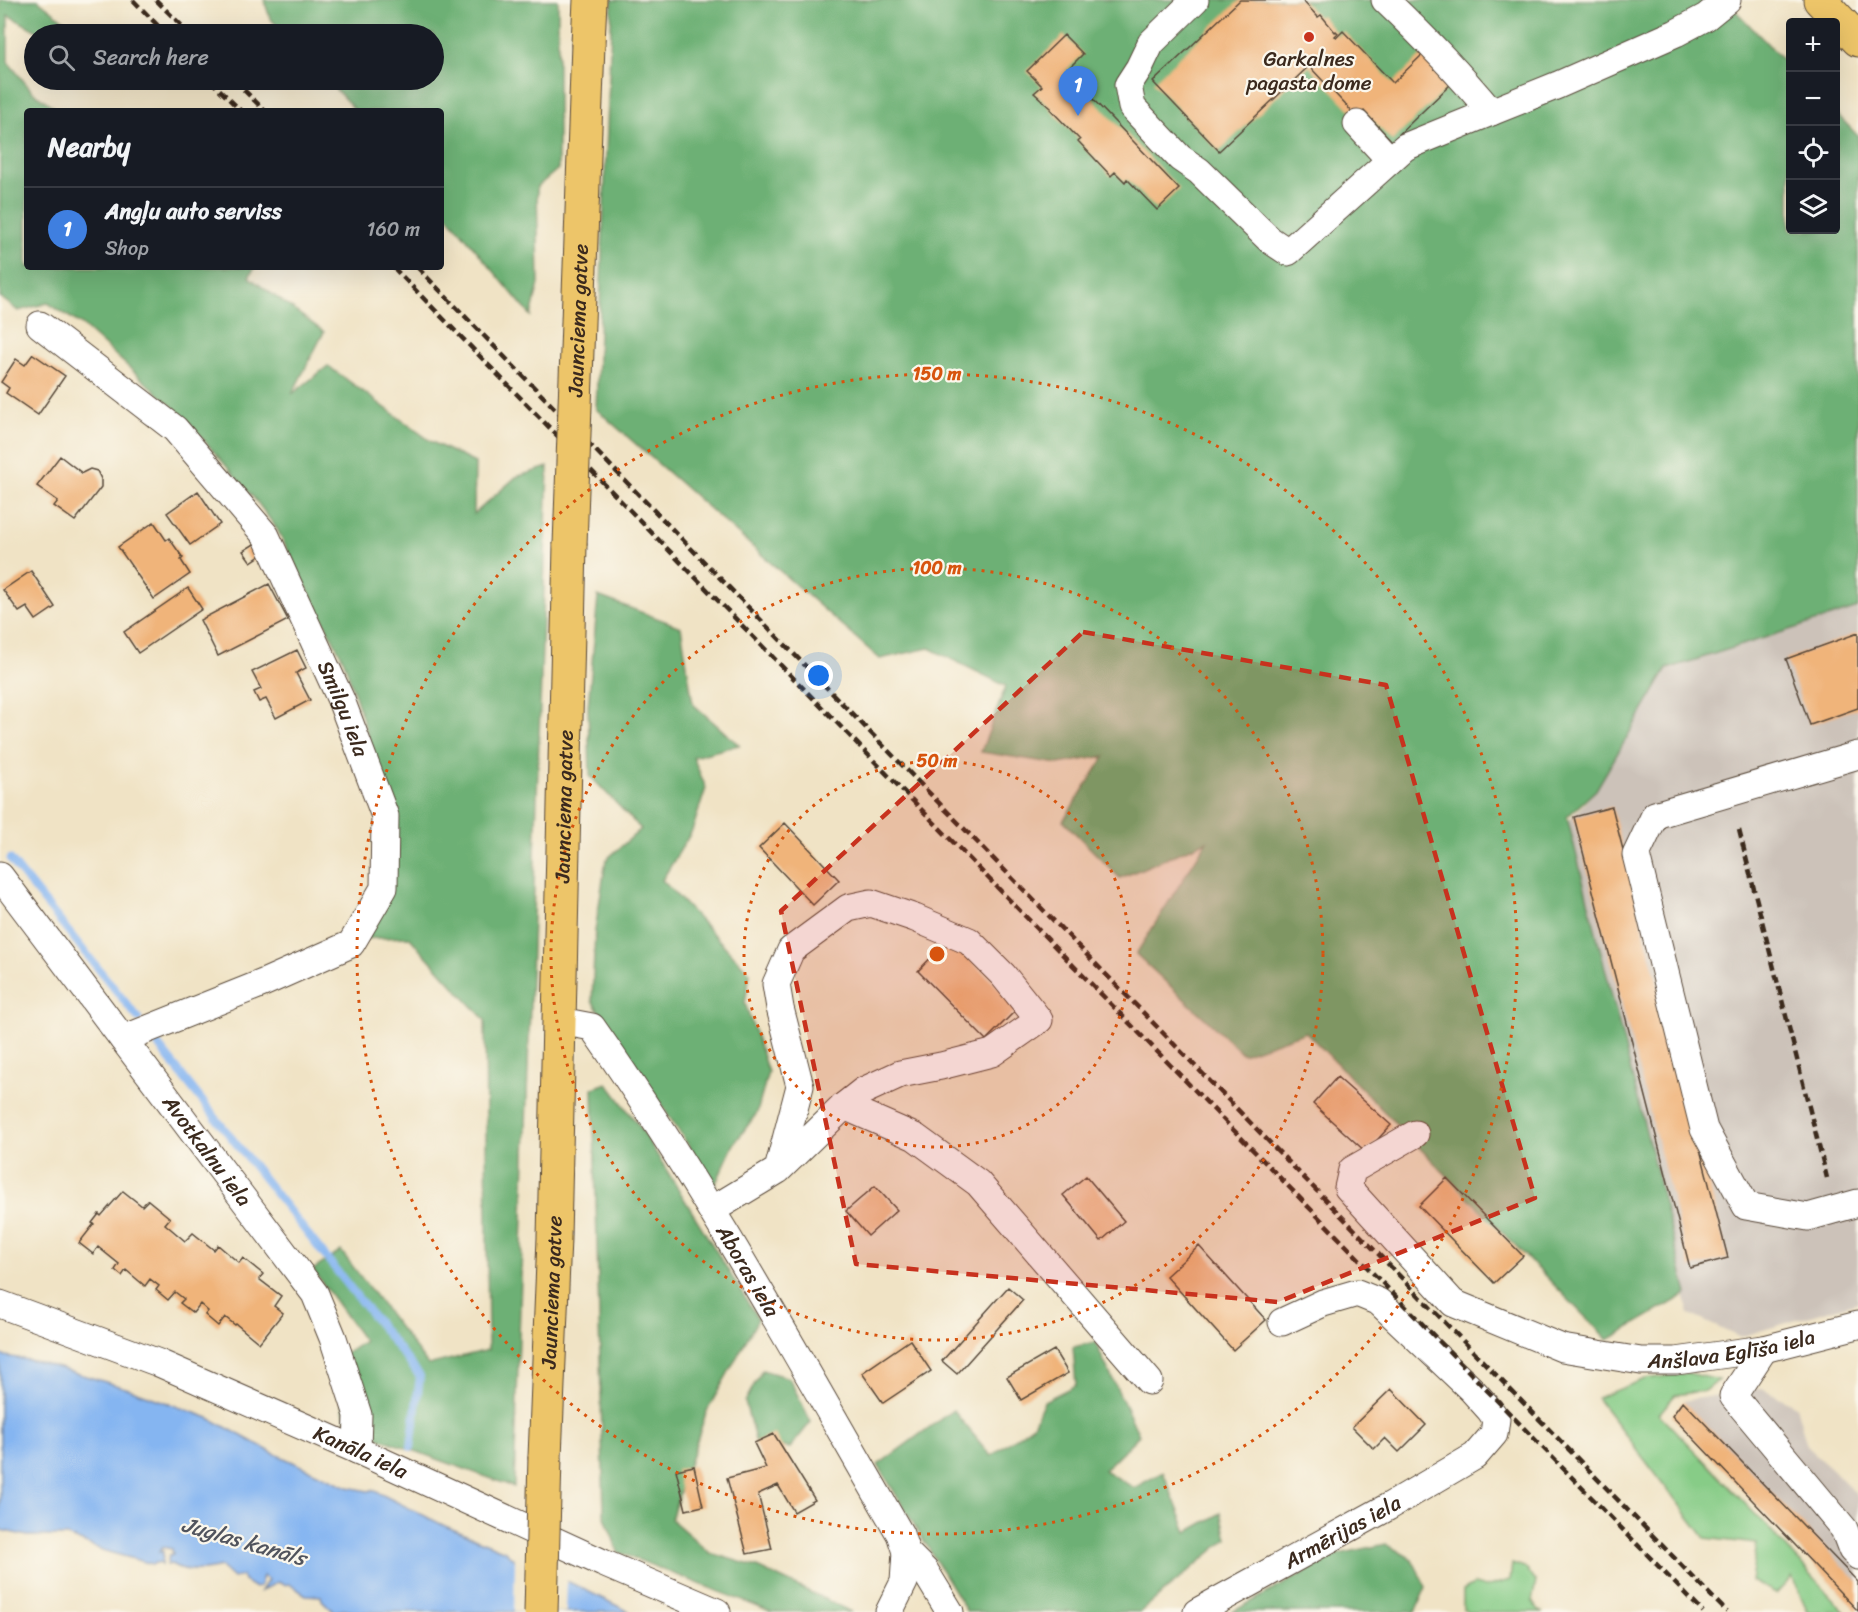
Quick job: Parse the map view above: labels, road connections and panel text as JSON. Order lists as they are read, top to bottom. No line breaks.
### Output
{"streets":{"main road":["Jaunciema gatve"],"street":["Smilgu iela","Avotkalnu iela","Aboras iela","Anšlava Eglīša iela","Kanāla iela","Armērijas iela"]},"crossings":[["Jaunciema gatve","Aboras iela"],["Smilgu iela","Avotkalnu iela"],["Avotkalnu iela","Kanāla iela"]],"water":["Juglas kanāls"],"places":["Garkalnes pagasta dome"],"page":{"map_buttons":["+","−"],"search":"Search here","pins":"1","heading":"Nearby","list":[{"mark":"1","name":"Angļu auto serviss","note":"Shop","value":"160 m"}]},"rings":["150 m","100 m","50 m"]}
